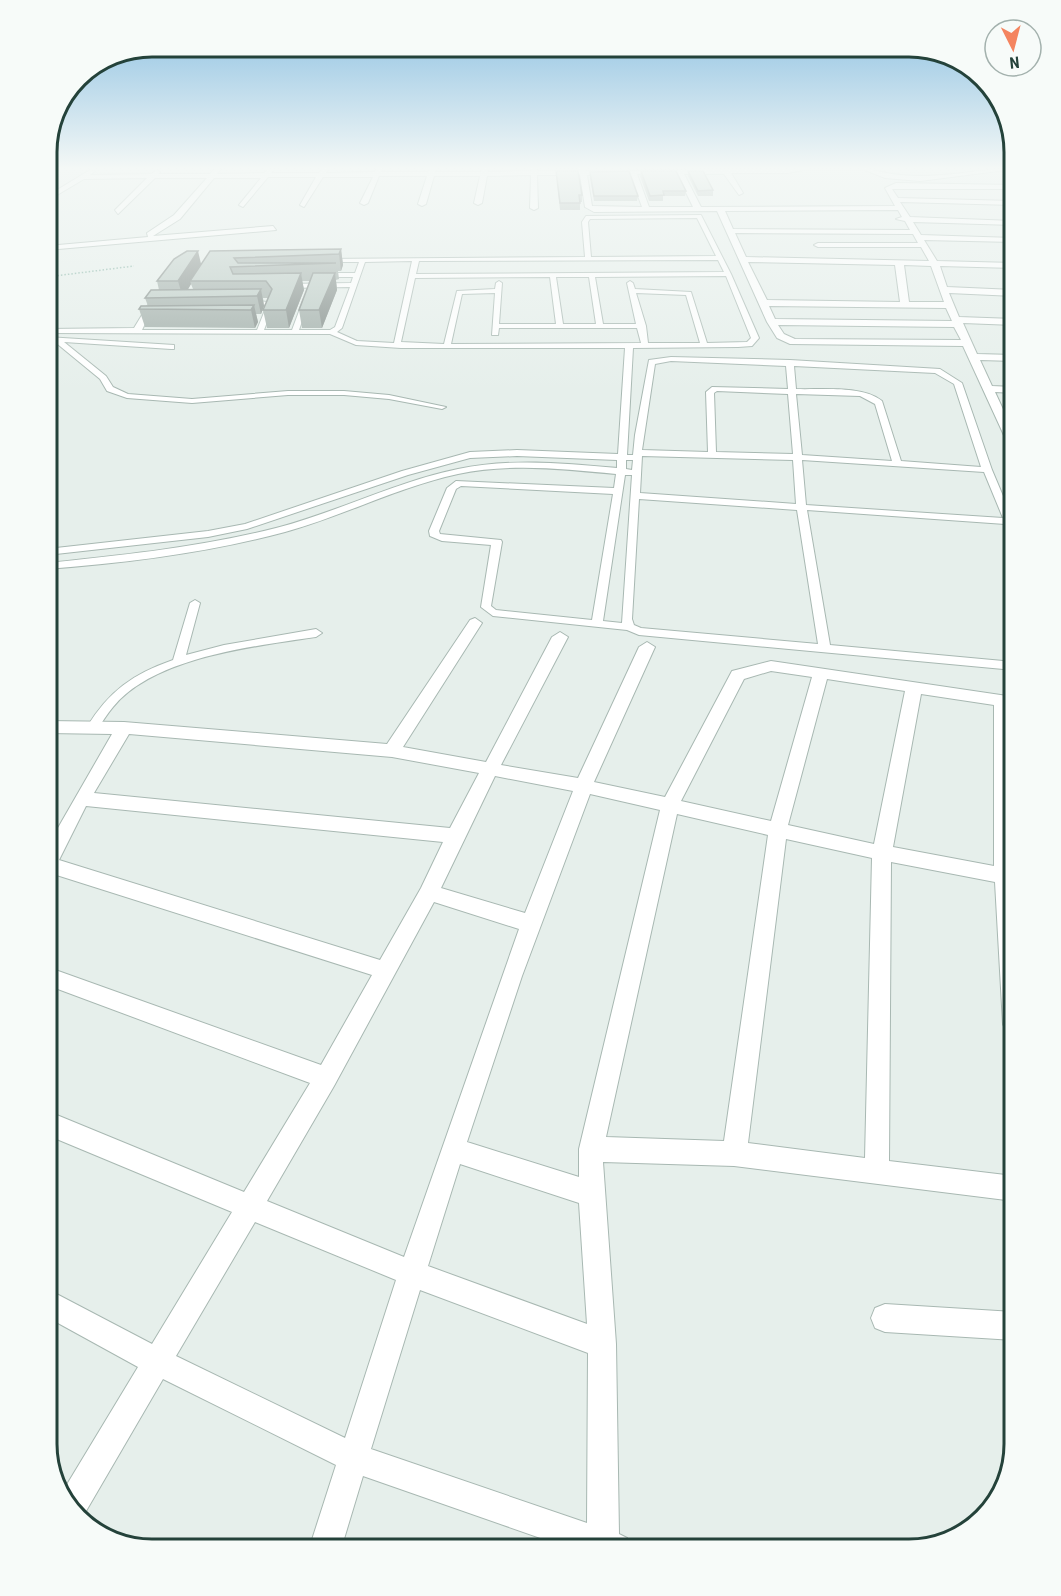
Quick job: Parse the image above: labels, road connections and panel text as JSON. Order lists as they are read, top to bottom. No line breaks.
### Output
{"north":"bottom"}
